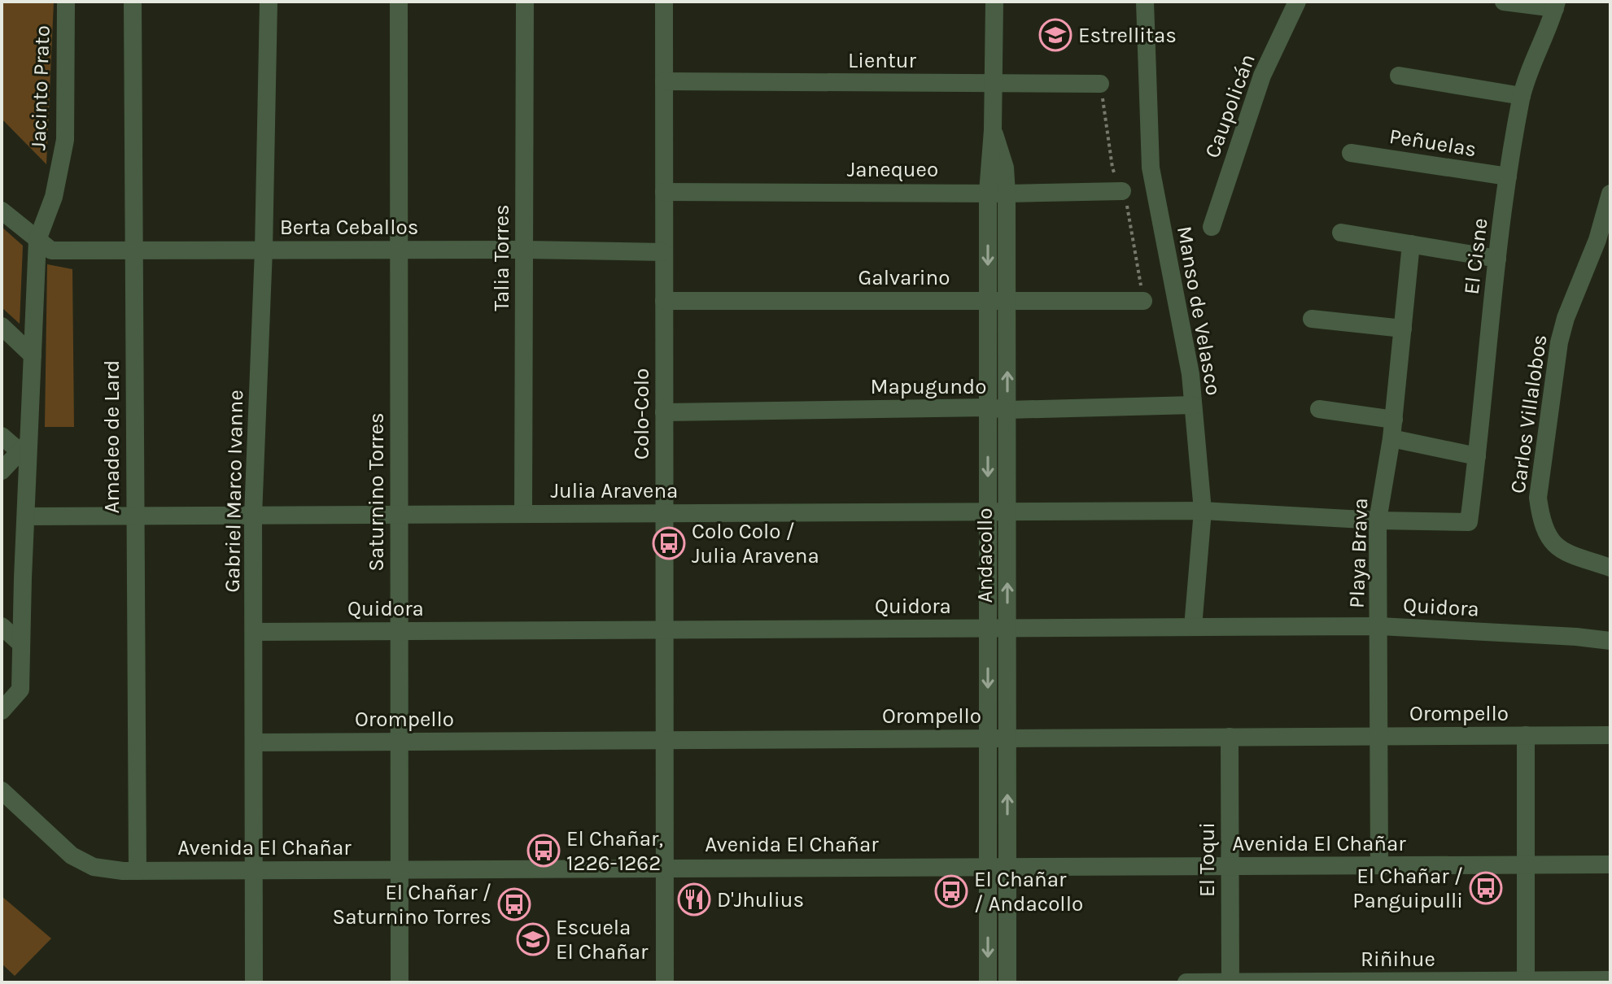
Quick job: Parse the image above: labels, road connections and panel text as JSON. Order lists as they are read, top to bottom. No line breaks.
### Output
{"streets":{"street":["Lientur","Jacinto Prato","Caupolicán","Peñuelas","Janequeo","Berta Ceballos","El Cisne","Talia Torres","Galvarino","Manso de Velasco","Mapugundo","Colo-Colo","Carlos Villalobos","Amadeo de Lard","Julia Aravena","Gabriel Marco Ivanne","Saturnino Torres","Playa Brava","Andacollo","Quidora","Orompello","Avenida El Chañar","El Toqui","Riñihue"]},"crossings":[["Lientur","Colo-Colo"],["Lientur","Andacollo"],["Jacinto Prato","Berta Ceballos"],["Jacinto Prato","Julia Aravena"],["Peñuelas","El Cisne"],["Janequeo","Colo-Colo"],["Janequeo","Andacollo"],["Berta Ceballos","Talia Torres"],["Berta Ceballos","Colo-Colo"],["Berta Ceballos","Amadeo de Lard"],["Berta Ceballos","Gabriel Marco Ivanne"],["Berta Ceballos","Saturnino Torres"],["El Cisne","Julia Aravena"],["Talia Torres","Julia Aravena"],["Galvarino","Colo-Colo"],["Galvarino","Andacollo"],["Manso de Velasco","Mapugundo"],["Manso de Velasco","Julia Aravena"],["Manso de Velasco","Quidora"],["Mapugundo","Colo-Colo"],["Mapugundo","Andacollo"],["Colo-Colo","Julia Aravena"],["Colo-Colo","Quidora"],["Colo-Colo","Orompello"],["Colo-Colo","Avenida El Chañar"],["Amadeo de Lard","Julia Aravena"],["Amadeo de Lard","Avenida El Chañar"],["Julia Aravena","Gabriel Marco Ivanne"],["Julia Aravena","Saturnino Torres"],["Julia Aravena","Playa Brava"],["Julia Aravena","Andacollo"],["Gabriel Marco Ivanne","Quidora"],["Gabriel Marco Ivanne","Orompello"],["Gabriel Marco Ivanne","Avenida El Chañar"],["Saturnino Torres","Quidora"],["Saturnino Torres","Orompello"],["Saturnino Torres","Avenida El Chañar"],["Playa Brava","Quidora"],["Playa Brava","Orompello"],["Playa Brava","Avenida El Chañar"],["Andacollo","Quidora"],["Andacollo","Orompello"],["Andacollo","Avenida El Chañar"],["Orompello","El Toqui"],["Avenida El Chañar","El Toqui"],["El Toqui","Riñihue"]],"places":{"school or university":["Estrellitas","Escuela El Chañar"],"bus stop":["Colo Colo / Julia Aravena","El Chañar, 1226-1262","El Chañar / Panguipulli","El Chañar / Andacollo","El Chañar / Saturnino Torres"],"restaurant":["D'Jhulius"]}}
